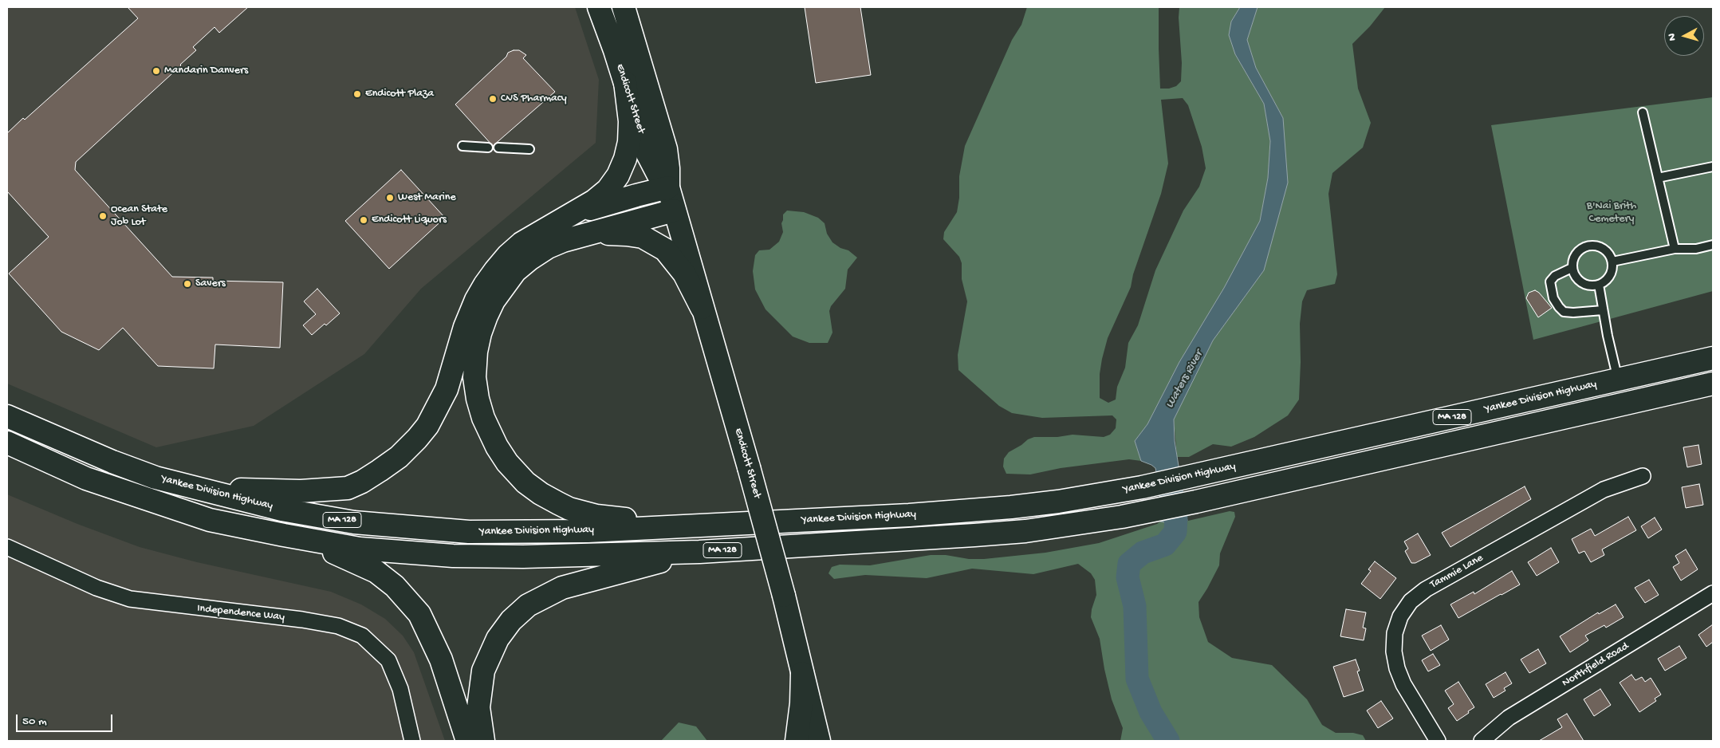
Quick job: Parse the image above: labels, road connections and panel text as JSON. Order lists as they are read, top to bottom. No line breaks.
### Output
{"streets":{"main road":["Endicott Street","Yankee Division Highway","MA 128"],"street":["Tammie Lane","Independence Way","Northfield Road"]},"water":["Waters River"],"parks":["B'Nai Brith Cemetery"],"places":["Mandarin Danvers","Endicott Plaza","CVS Pharmacy","West Marine","Ocean State Job Lot","Endicott Liquors","Savers"],"scale_bar":"50 m","north":"left"}
